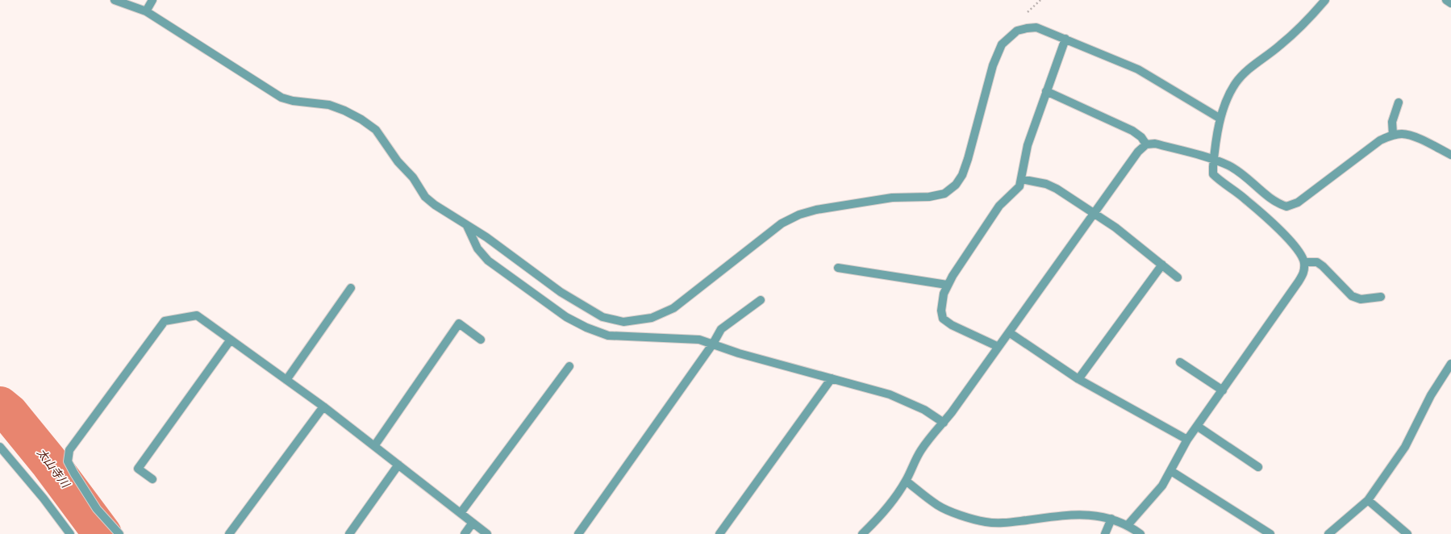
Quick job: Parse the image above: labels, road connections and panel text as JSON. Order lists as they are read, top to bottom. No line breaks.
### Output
{"water":["太山寺川"]}
